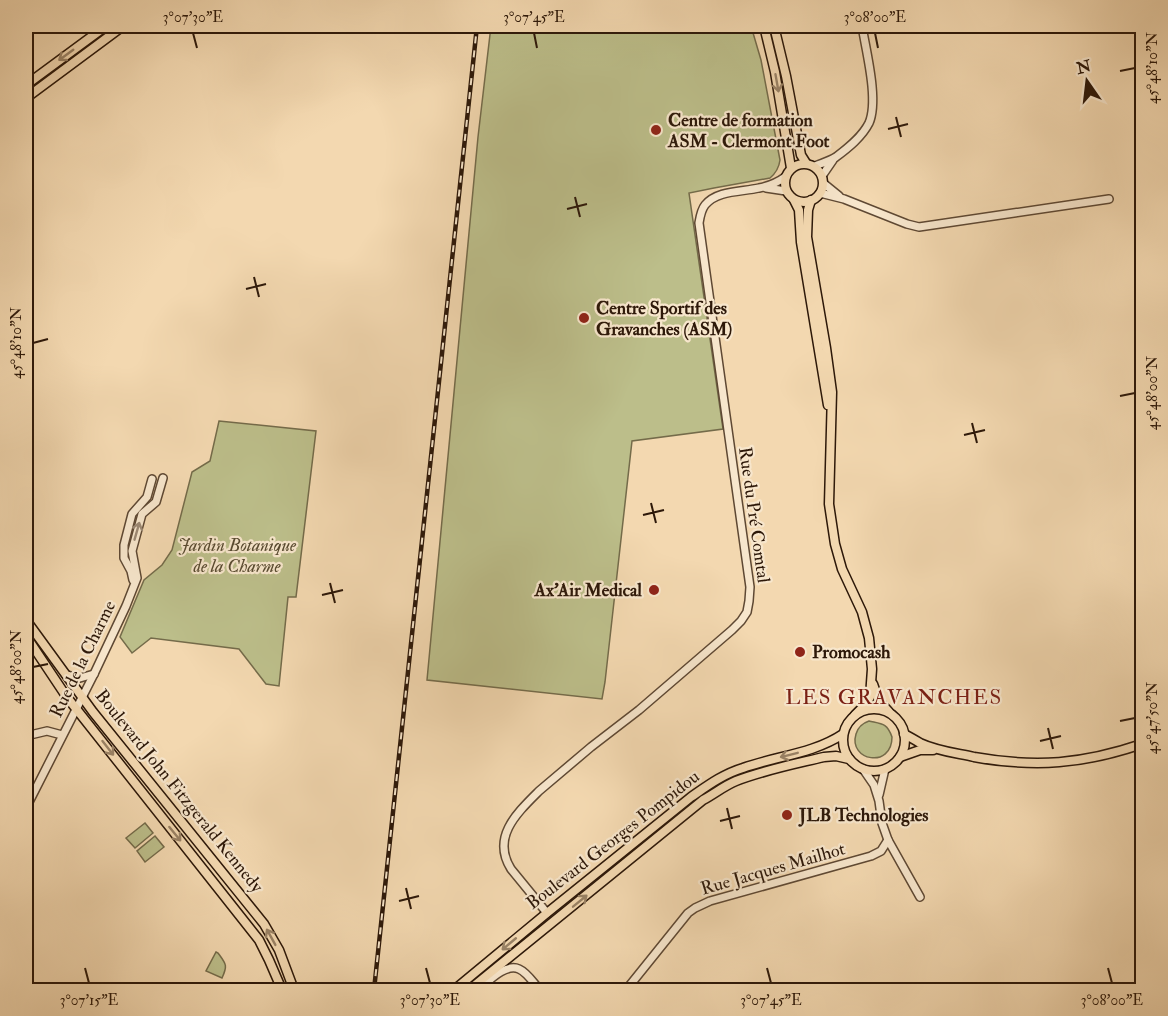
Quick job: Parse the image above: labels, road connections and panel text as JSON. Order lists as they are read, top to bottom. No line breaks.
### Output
{"streets":{"main road":["Boulevard John Fitzgerald Kennedy","Boulevard Georges Pompidou"],"street":["Rue du Pré Comtal","Rue de la Charme","Rue Jacques Mailhot"]},"crossings":[["Rue du Pré Comtal","Boulevard Georges Pompidou"],["Rue de la Charme","Boulevard John Fitzgerald Kennedy"]],"districts":["LES GRAVANCHES"],"parks":["Jardin Botanique de la Charme"],"places":["Centre de formation ASM - Clermont Foot","Centre Sportif des Gravanches (ASM)","Ax'Air Medical","Promocash","JLB Technologies"],"north":"top","coordinates":["3°07'30\"E","3°07'45\"E","3°08'00\"E","45°48'10\"N","45°48'00\"N","45°47'50\"N","3°07'15\"E"]}
